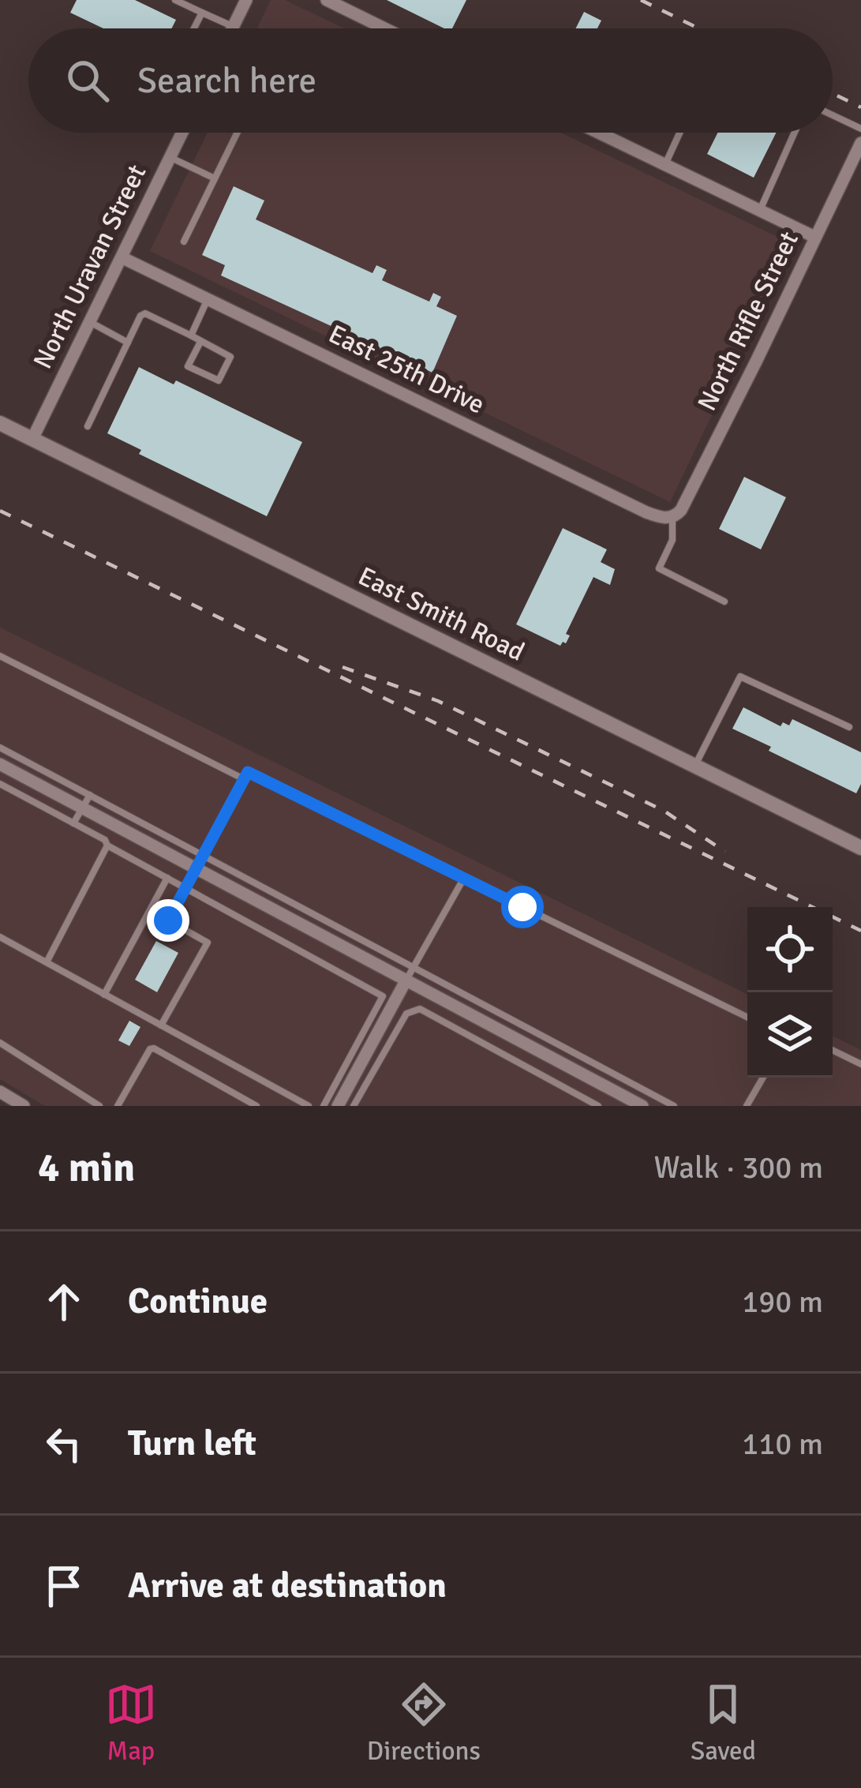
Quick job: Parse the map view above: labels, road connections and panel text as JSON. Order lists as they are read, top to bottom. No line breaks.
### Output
{"streets":{"street":["North Uravan Street","North Rifle Street","East 25th Drive","East Smith Road"]},"crossings":[["North Uravan Street","East 25th Drive"],["North Uravan Street","East Smith Road"],["North Rifle Street","East 25th Drive"]],"page":{"search":"Search here","heading":["4 min","Walk · 300 m"],"list":[["Continue","190 m"],["Turn left","110 m"],"Arrive at destination"],"nav":["Map","Directions","Saved"]}}
